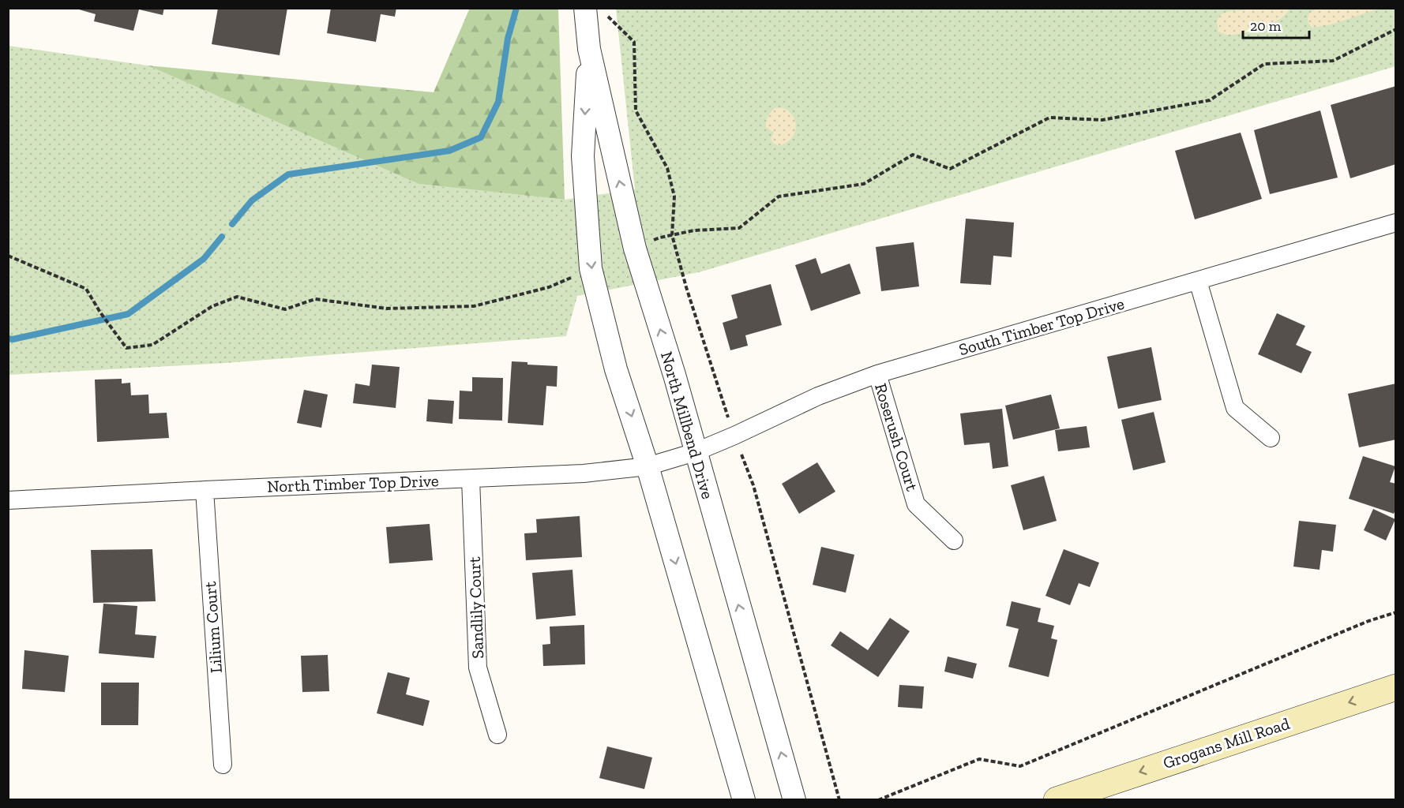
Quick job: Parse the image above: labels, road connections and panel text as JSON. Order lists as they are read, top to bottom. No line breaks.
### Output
{"streets":{"main road":["Grogans Mill Road"],"street":["South Timber Top Drive","North Millbend Drive","Roserush Court","North Timber Top Drive","Sandlily Court","Lilium Court"]},"crossings":[["South Timber Top Drive","North Millbend Drive"],["South Timber Top Drive","Roserush Court"],["South Timber Top Drive","North Timber Top Drive"],["North Millbend Drive","North Timber Top Drive"],["North Timber Top Drive","Sandlily Court"],["North Timber Top Drive","Lilium Court"]],"one_way":["Grogans Mill Road"],"scale_bar":"20 m"}
